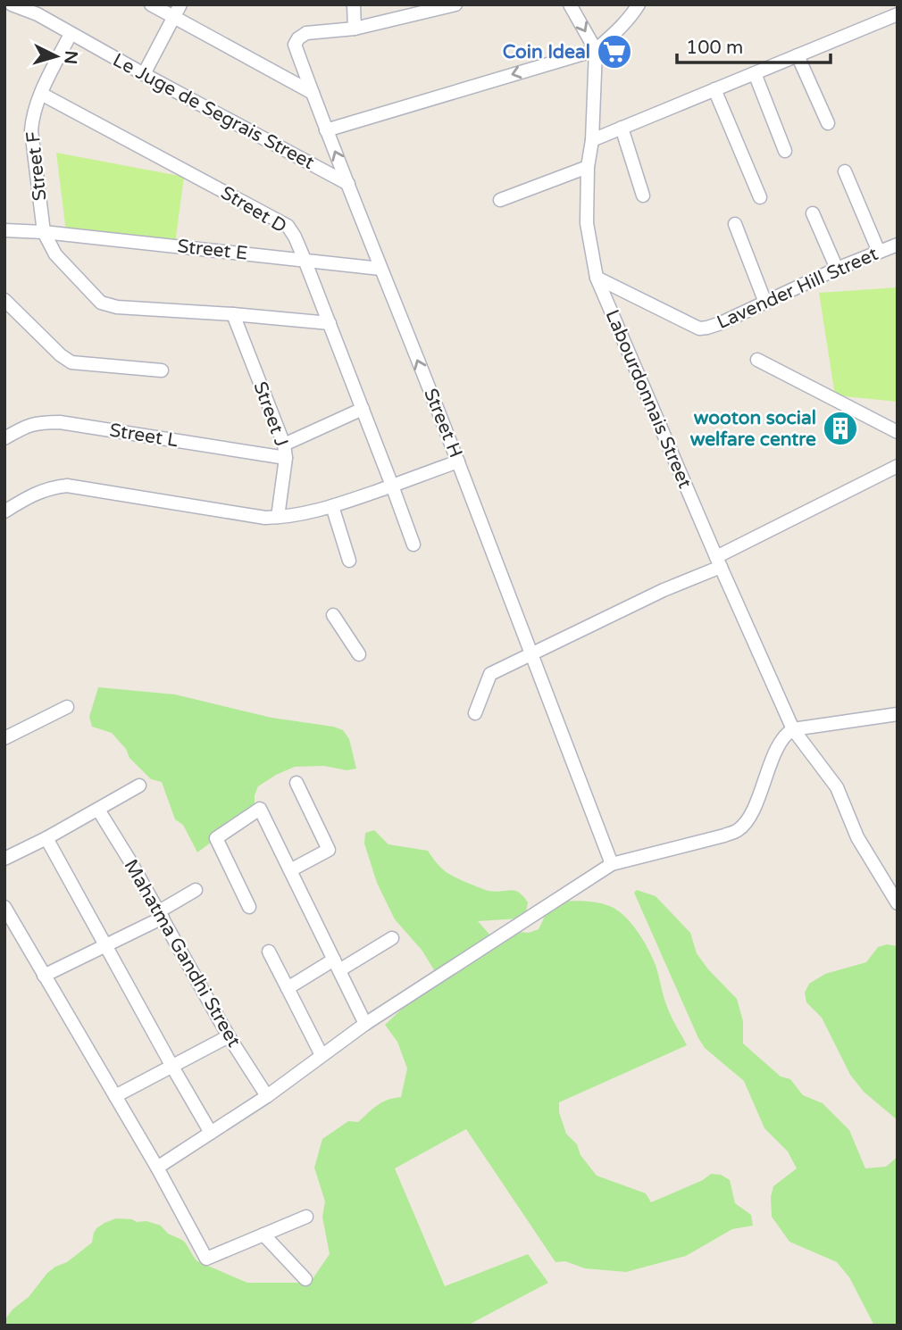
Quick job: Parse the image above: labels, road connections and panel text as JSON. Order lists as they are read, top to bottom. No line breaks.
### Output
{"streets":{"street":["Le Juge de Segrais Street","Street F","Street D","Street E","Lavender Hill Street","Labourdonnais Street","Street J","Street H","Street L","Mahatma Gandhi Street"]},"crossings":[["Le Juge de Segrais Street","Street F"],["Le Juge de Segrais Street","Street H"],["Street F","Street D"],["Street F","Street E"],["Street D","Street E"],["Street E","Street H"],["Lavender Hill Street","Labourdonnais Street"],["Street J","Street L"]],"places":{"supermarket":["Coin Ideal"],"building":["wooton social welfare centre"]},"scale_bar":"100 m","north":"right"}
